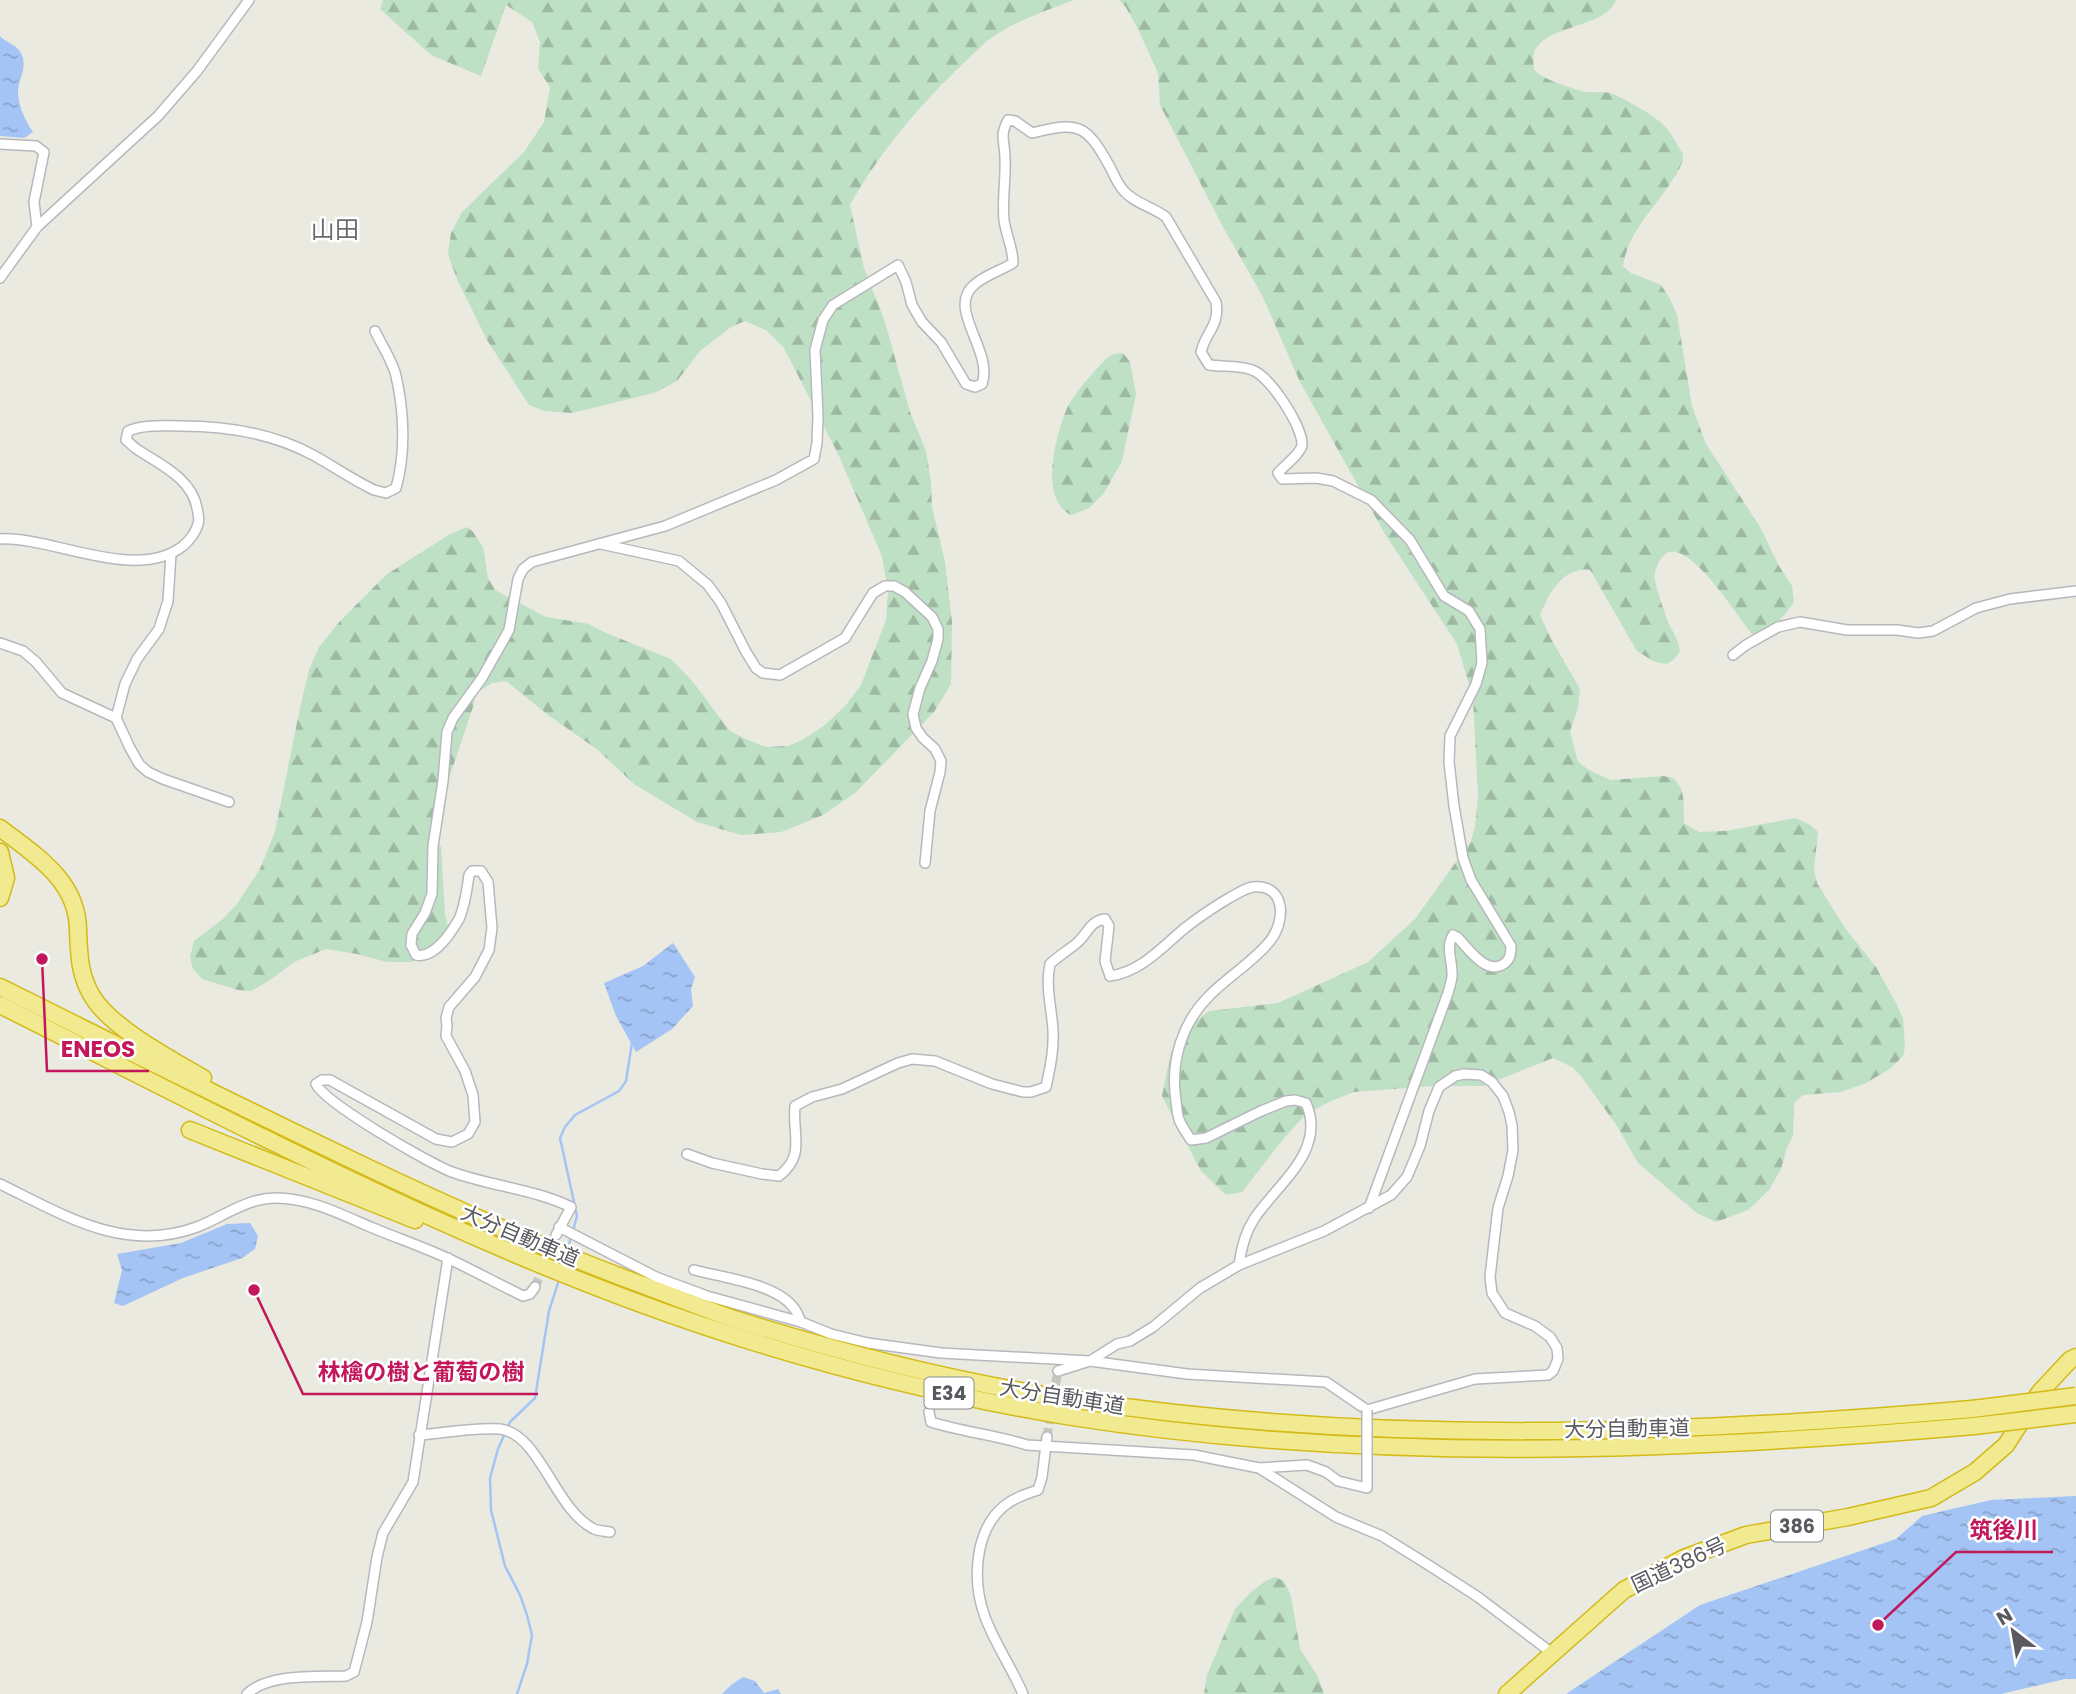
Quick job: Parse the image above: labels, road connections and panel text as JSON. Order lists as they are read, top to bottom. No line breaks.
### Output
{"streets":{"highway":["大分自動車道","E34","386","国道386号"]},"districts":["山田"],"places":["ENEOS","林檎の樹と葡萄の樹","筑後川"],"north":"top left"}
